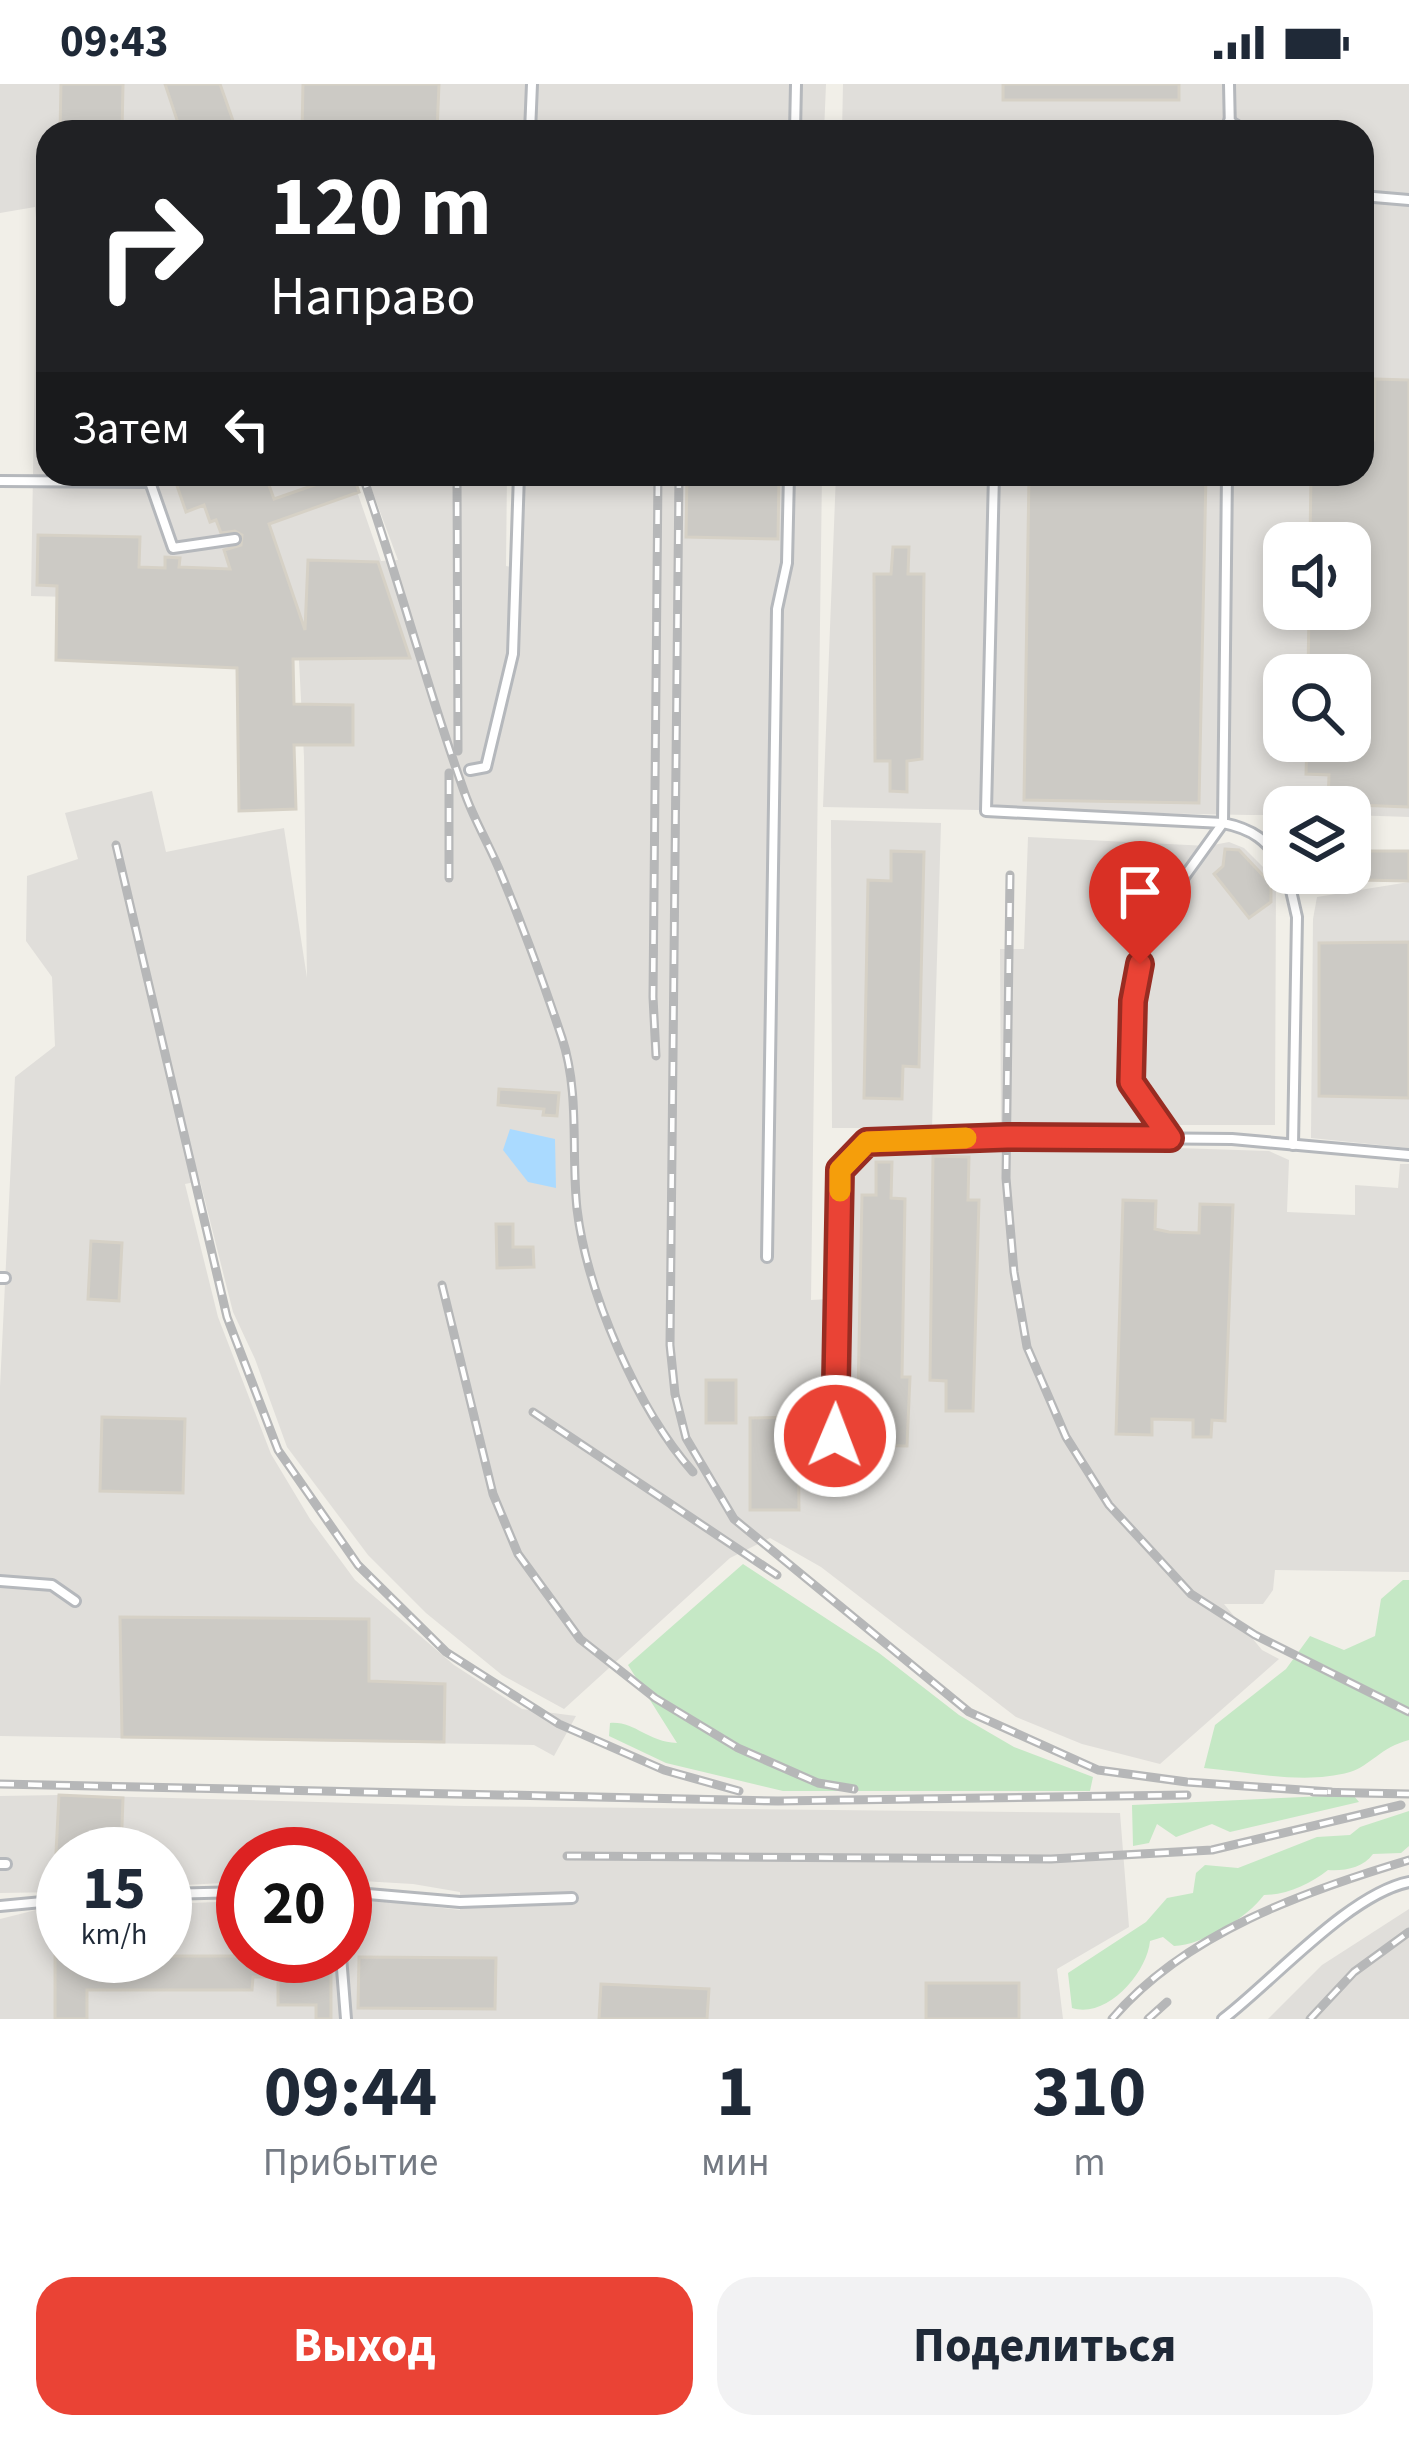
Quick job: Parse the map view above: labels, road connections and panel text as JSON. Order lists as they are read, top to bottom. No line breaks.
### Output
{"page":{"status":"09:43","turn":["120 m","Направо"],"then":"Затем","speed":"15 km/h","limit":"20","eta":["09:44","Прибытие","1","мин","310","m"],"buttons":["Выход","Поделиться"]}}
